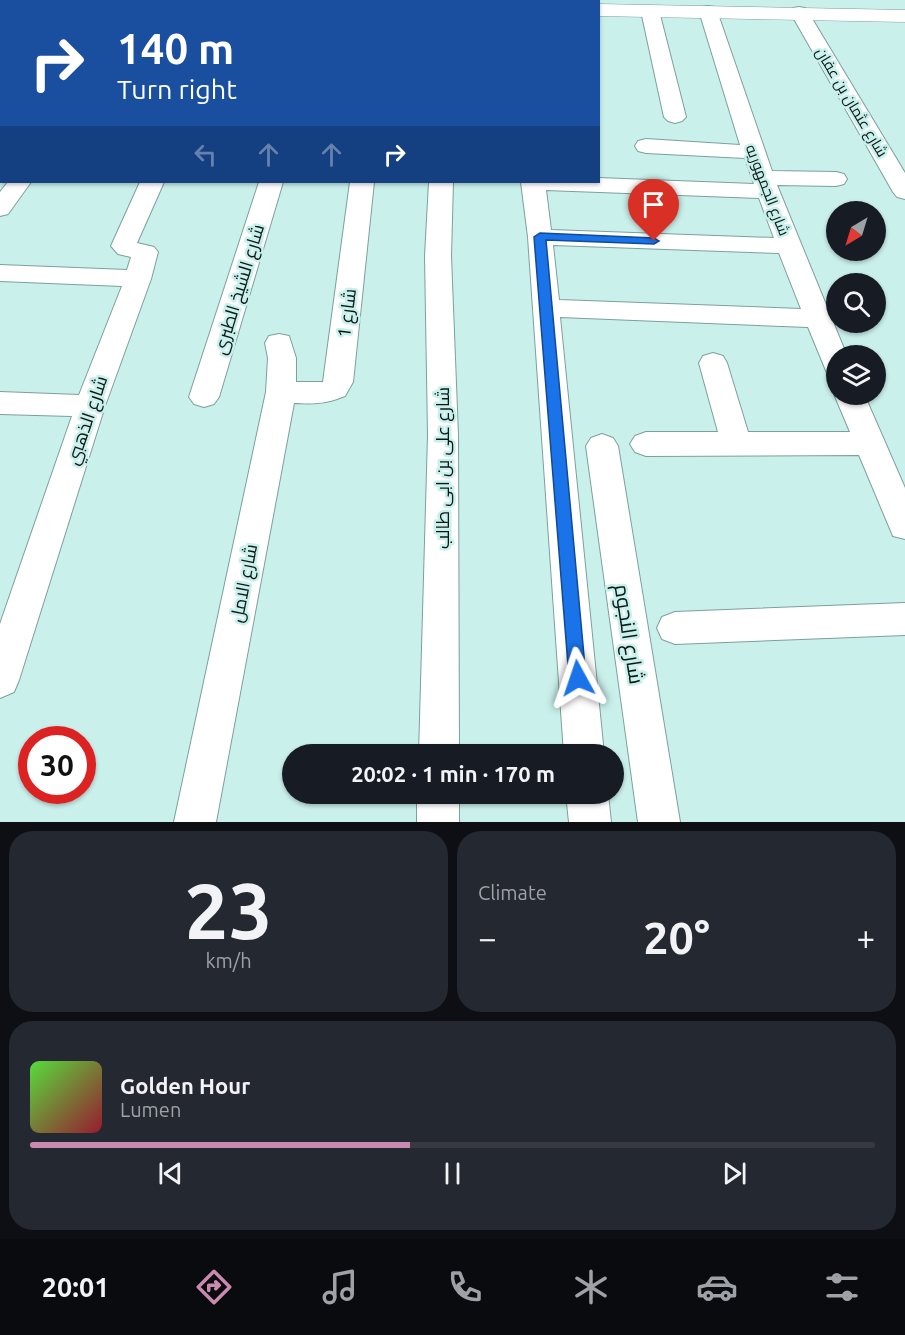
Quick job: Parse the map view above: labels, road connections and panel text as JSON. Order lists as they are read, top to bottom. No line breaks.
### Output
{"streets":{"street":["شارع عثمان بن عفان","شارع الجمهوريه","شارع الشيخ الطبرى","شارع 1","شارع الذهبي","شارع على بن ابى طالب","شارع الامل","شارع النجوم"]},"crossings":[["شارع 1","شارع الامل"]],"north":"bottom left","page":{"turn":["140 m","Turn right"],"limit":"30","trip":"20:02 · 1 min · 170 m","tile":[["23","km/h"],"Climate"],"heat":["−","20°","+"],"song":["Golden Hour","Lumen"],"tabs":"20:01"}}
